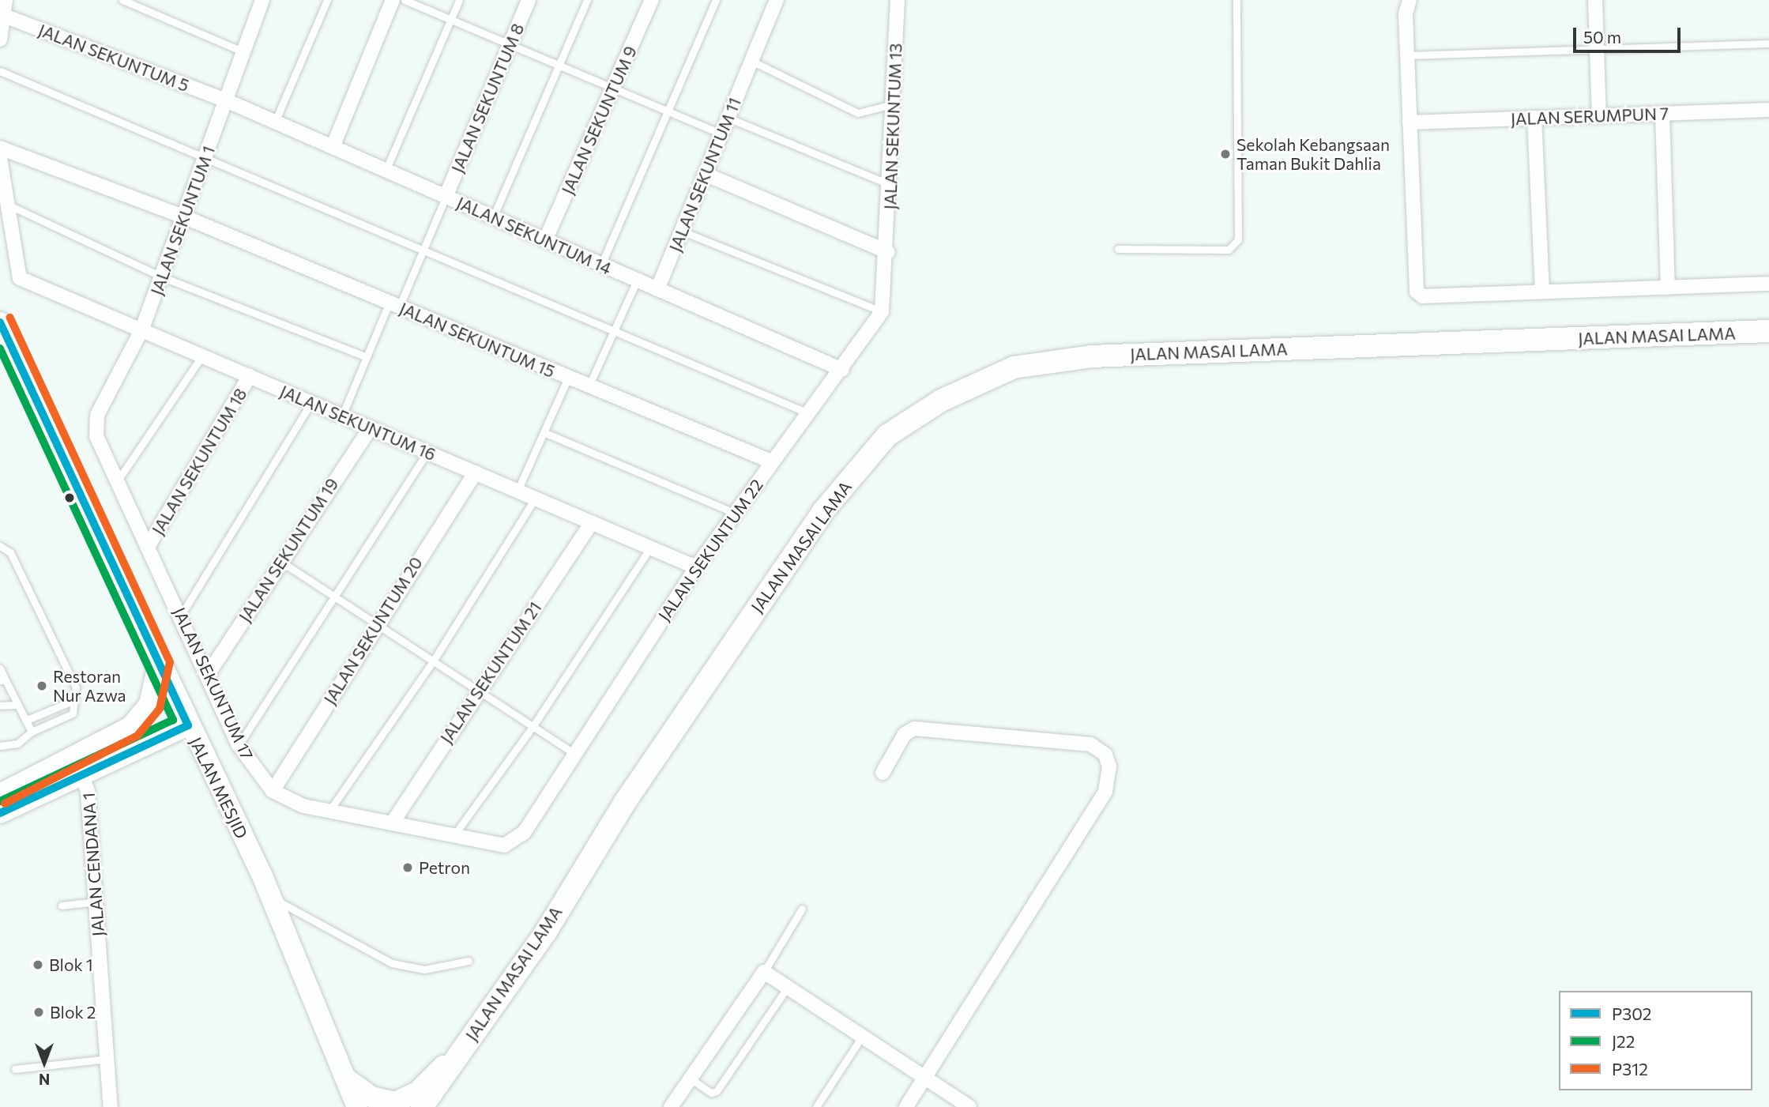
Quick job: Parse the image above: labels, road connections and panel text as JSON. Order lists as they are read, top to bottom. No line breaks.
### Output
{"streets":{"main road":["JALAN MASAI LAMA","JALAN MESJID"],"street":["JALAN SEKUNTUM 5","JALAN SEKUNTUM 8","JALAN SERUMPUN 7","JALAN SEKUNTUM 9","JALAN SEKUNTUM 13","JALAN SEKUNTUM 11","JALAN SEKUNTUM 1","JALAN SEKUNTUM 14","JALAN SEKUNTUM 15","JALAN SEKUNTUM 16","JALAN SEKUNTUM 18","JALAN SEKUNTUM 19","JALAN SEKUNTUM 22","JALAN SEKUNTUM 20","JALAN SEKUNTUM 21","JALAN SEKUNTUM 17","JALAN CENDANA 1"]},"crossings":[["JALAN SEKUNTUM 5","JALAN SEKUNTUM 1"],["JALAN SEKUNTUM 5","JALAN SEKUNTUM 14"],["JALAN SEKUNTUM 8","JALAN SEKUNTUM 14"],["JALAN SEKUNTUM 9","JALAN SEKUNTUM 14"],["JALAN SEKUNTUM 13","JALAN SEKUNTUM 22"],["JALAN SEKUNTUM 11","JALAN SEKUNTUM 14"],["JALAN SEKUNTUM 1","JALAN SEKUNTUM 14"],["JALAN SEKUNTUM 1","JALAN SEKUNTUM 15"],["JALAN SEKUNTUM 1","JALAN SEKUNTUM 16"],["JALAN SEKUNTUM 1","JALAN SEKUNTUM 17"],["JALAN SEKUNTUM 14","JALAN SEKUNTUM 22"],["JALAN SEKUNTUM 15","JALAN SEKUNTUM 22"],["JALAN SEKUNTUM 16","JALAN SEKUNTUM 18"],["JALAN SEKUNTUM 16","JALAN SEKUNTUM 19"],["JALAN SEKUNTUM 16","JALAN SEKUNTUM 22"],["JALAN SEKUNTUM 16","JALAN SEKUNTUM 20"],["JALAN SEKUNTUM 16","JALAN SEKUNTUM 21"],["JALAN SEKUNTUM 18","JALAN SEKUNTUM 17"],["JALAN SEKUNTUM 19","JALAN SEKUNTUM 17"],["JALAN SEKUNTUM 20","JALAN SEKUNTUM 17"]],"places":["Sekolah Kebangsaan Taman Bukit Dahlia","Restoran Nur Azwa","Petron","Blok 1","Blok 2"],"lines":["transit line P312","transit line P302","transit line J22"],"legend":["P302","J22","P312"],"scale_bar":"50 m","north":"bottom"}
